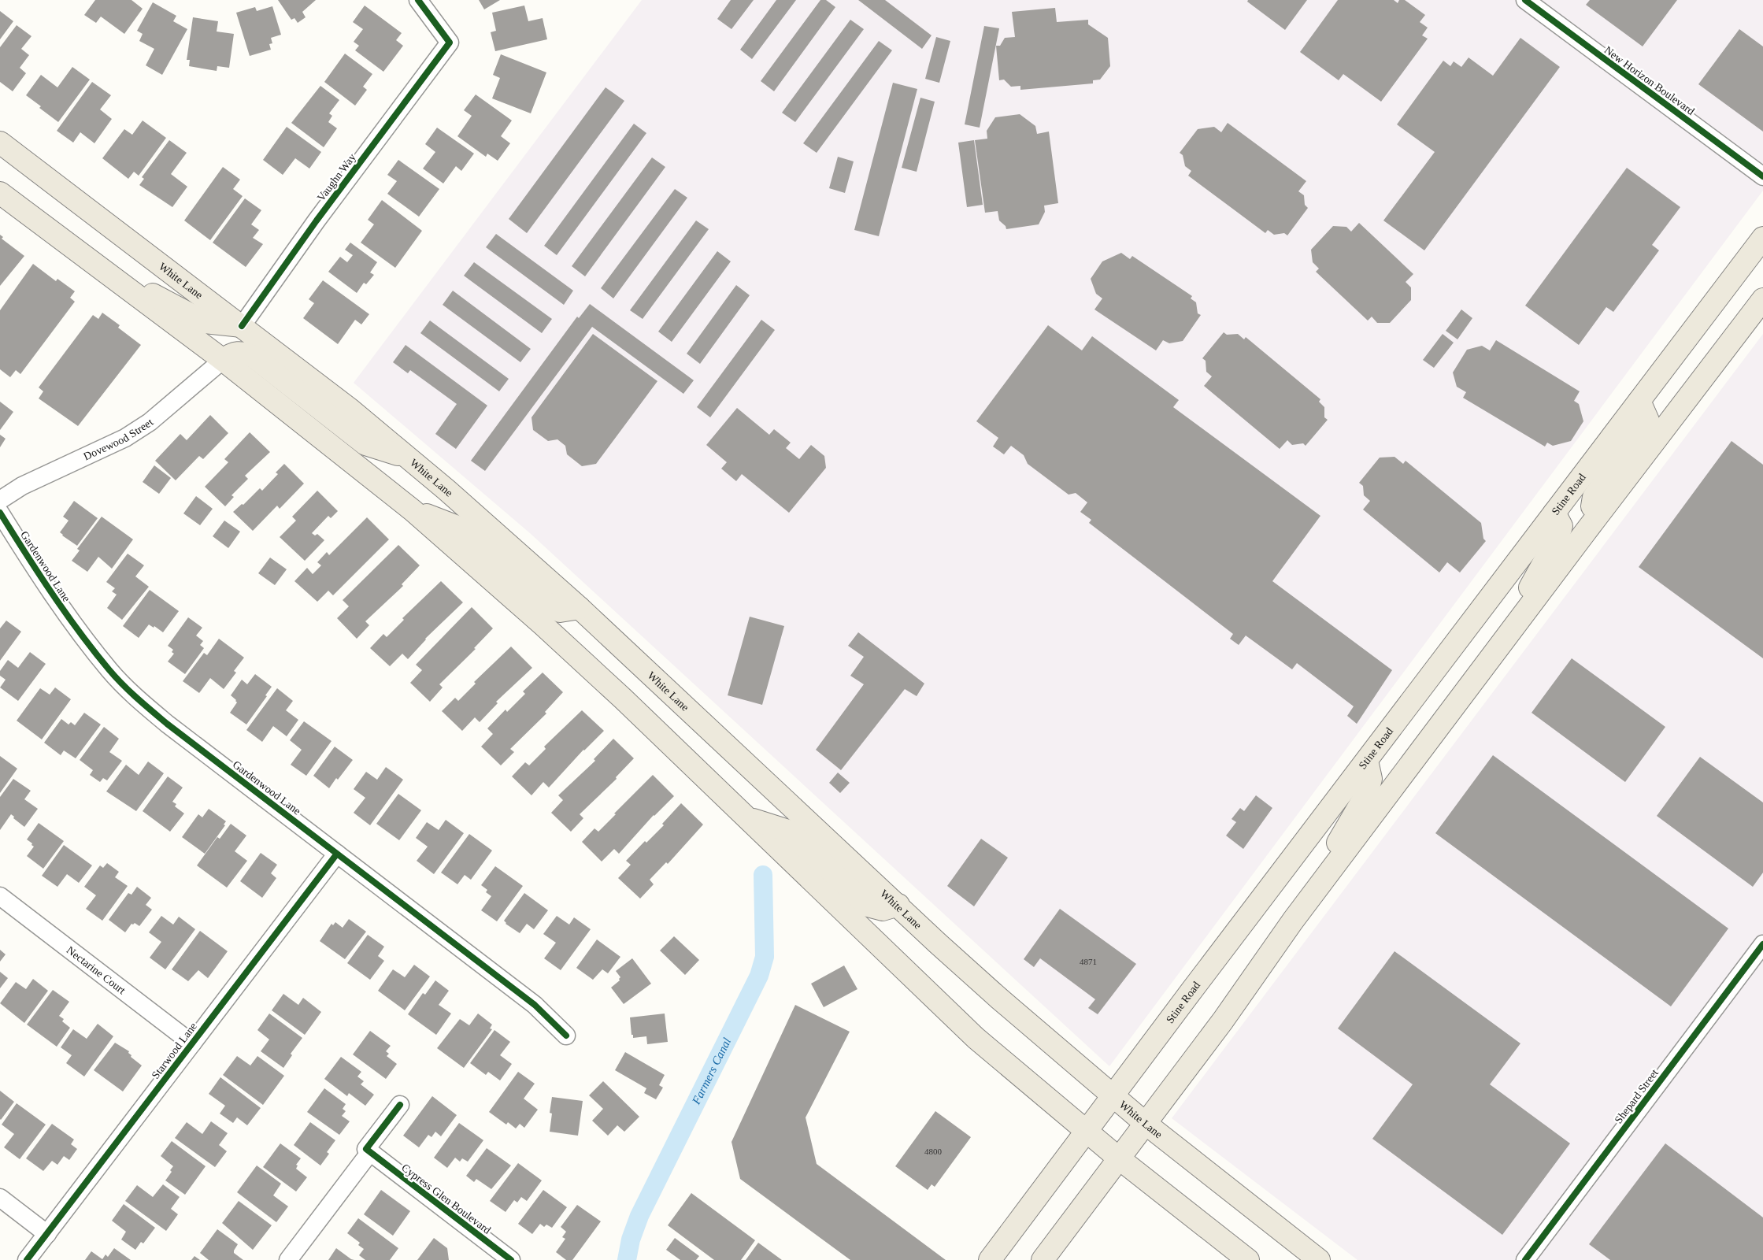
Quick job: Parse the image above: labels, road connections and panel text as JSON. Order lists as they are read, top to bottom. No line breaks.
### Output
{"streets":{"main road":["White Lane","Stine Road"],"street":["New Horizon Boulevard","Vaughn Way","Dovewood Street","Gardenwood Lane","Nectarine Court","Starwood Lane","Shepard Street","Cypress Glen Boulevard"]},"crossings":[["Vaughn Way","White Lane"],["White Lane","Stine Road"],["Gardenwood Lane","Starwood Lane"],["Nectarine Court","Starwood Lane"]],"water":["Farmers Canal"],"house_numbers":["4871","4800"]}
